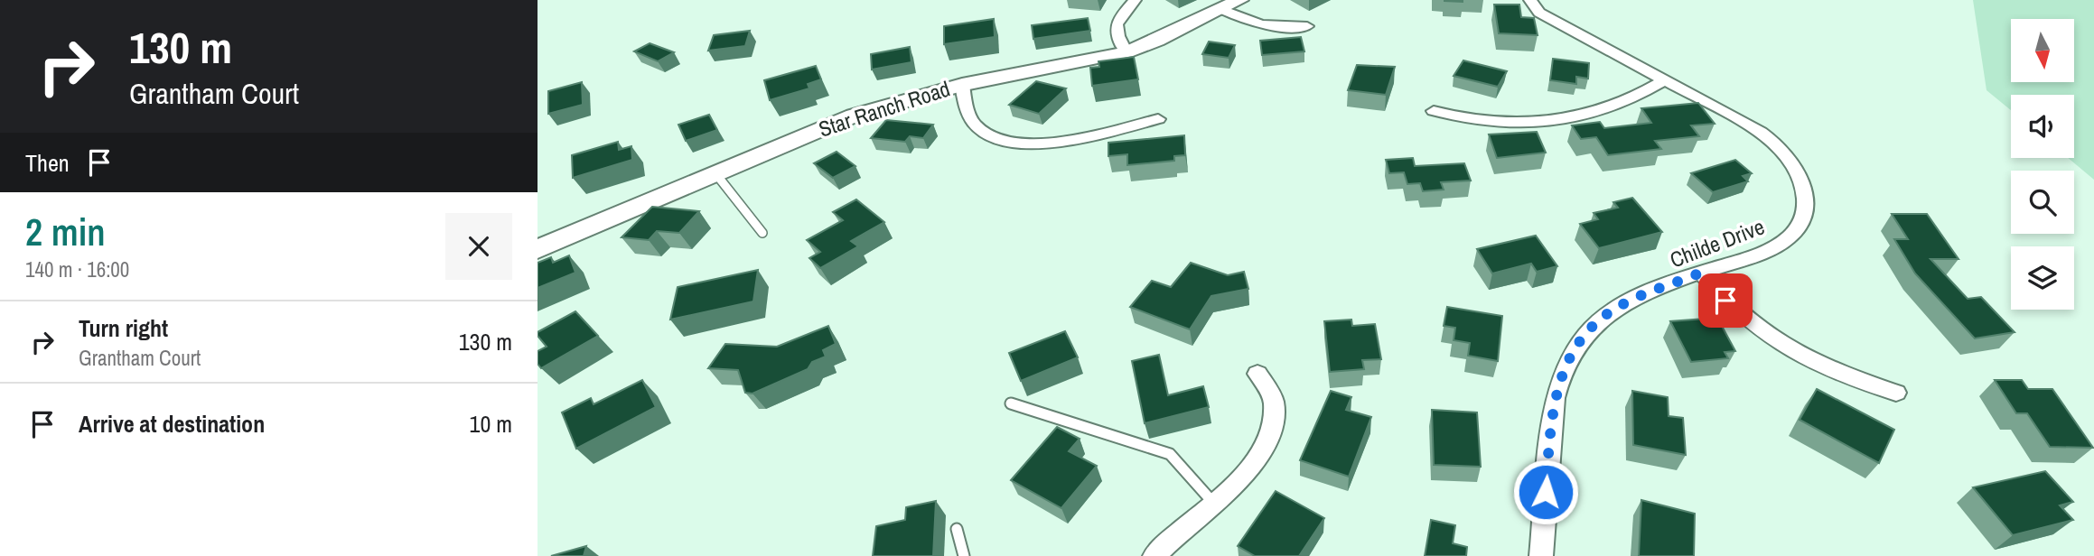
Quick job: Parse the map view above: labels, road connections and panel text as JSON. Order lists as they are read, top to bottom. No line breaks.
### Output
{"streets":{"street":["Star Ranch Road","Childe Drive"]},"north":"bottom","page":{"turn":["130 m","Grantham Court"],"then":"Then","heading":["2 min","140 m · 16:00"],"list":[{"name":"Turn right","note":"Grantham Court","value":"130 m"},{"name":"Arrive at destination","value":"10 m"}]}}
